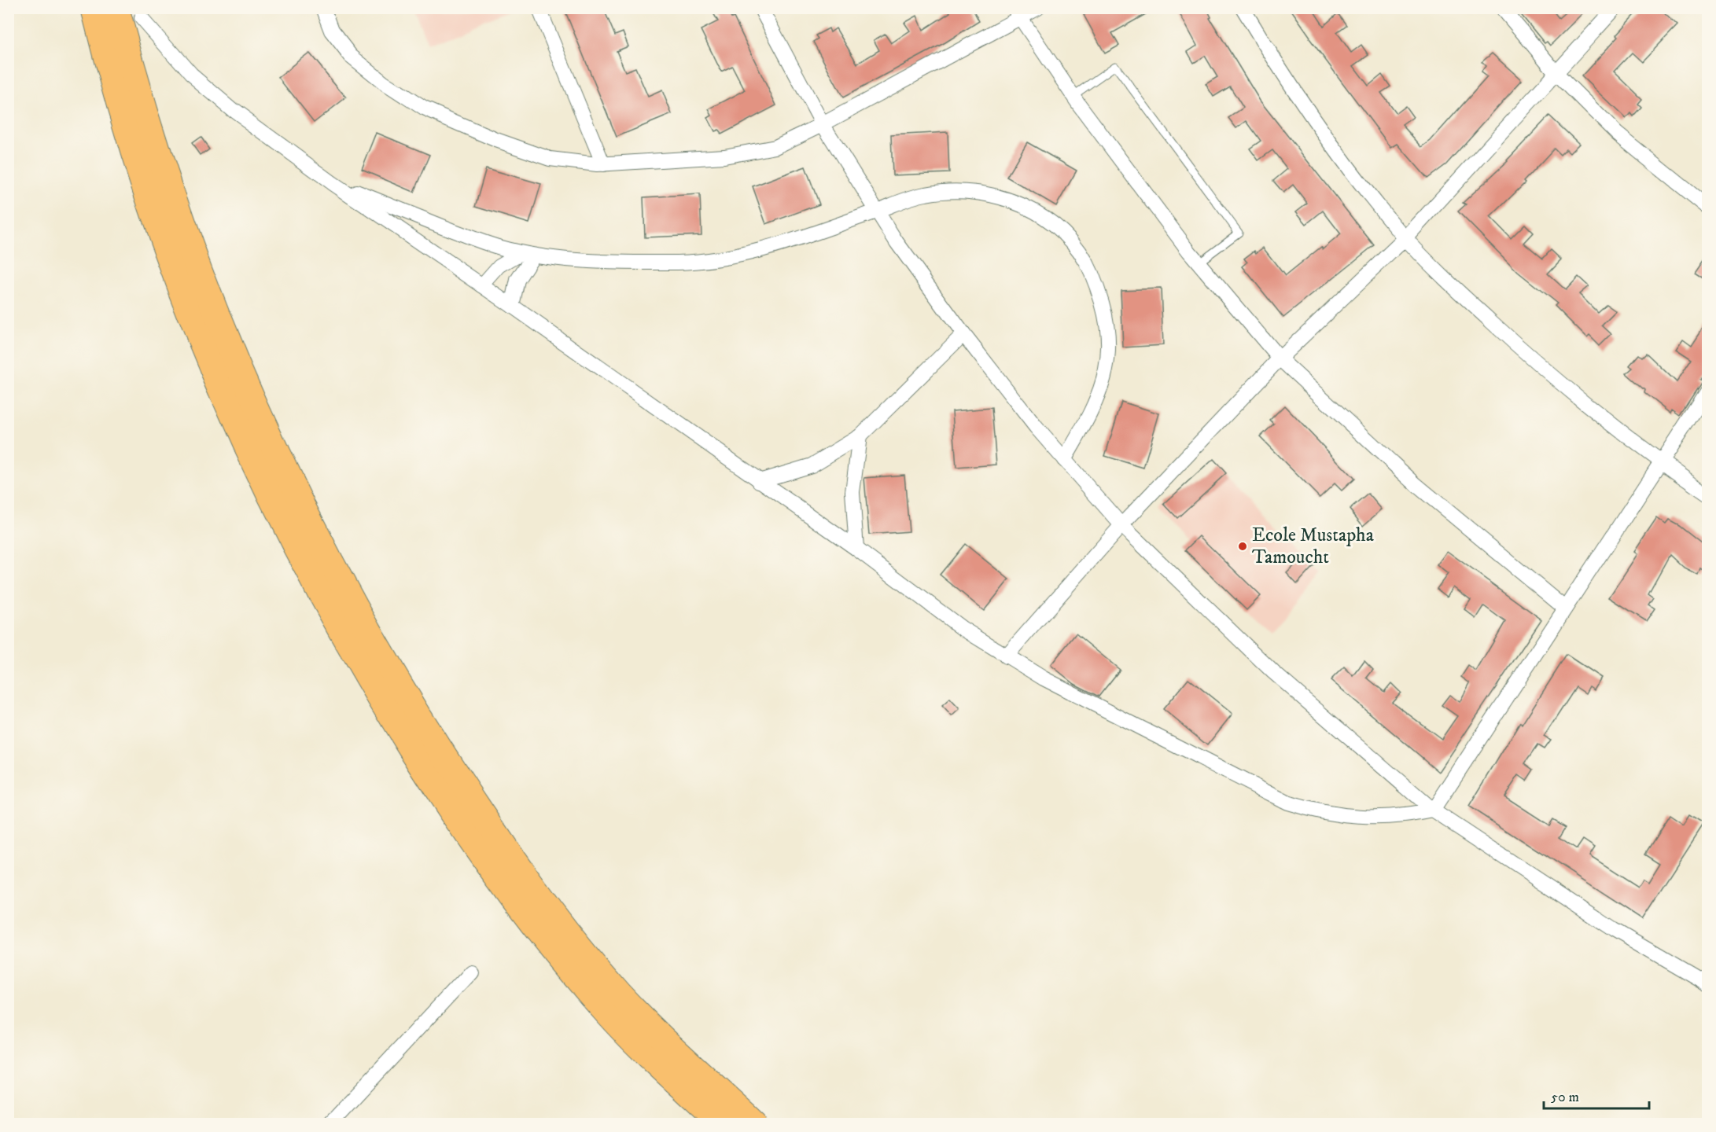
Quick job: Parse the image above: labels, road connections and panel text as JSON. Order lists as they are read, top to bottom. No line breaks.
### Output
{"places":["Ecole Mustapha Tamoucht"],"scale_bar":"50 m"}
